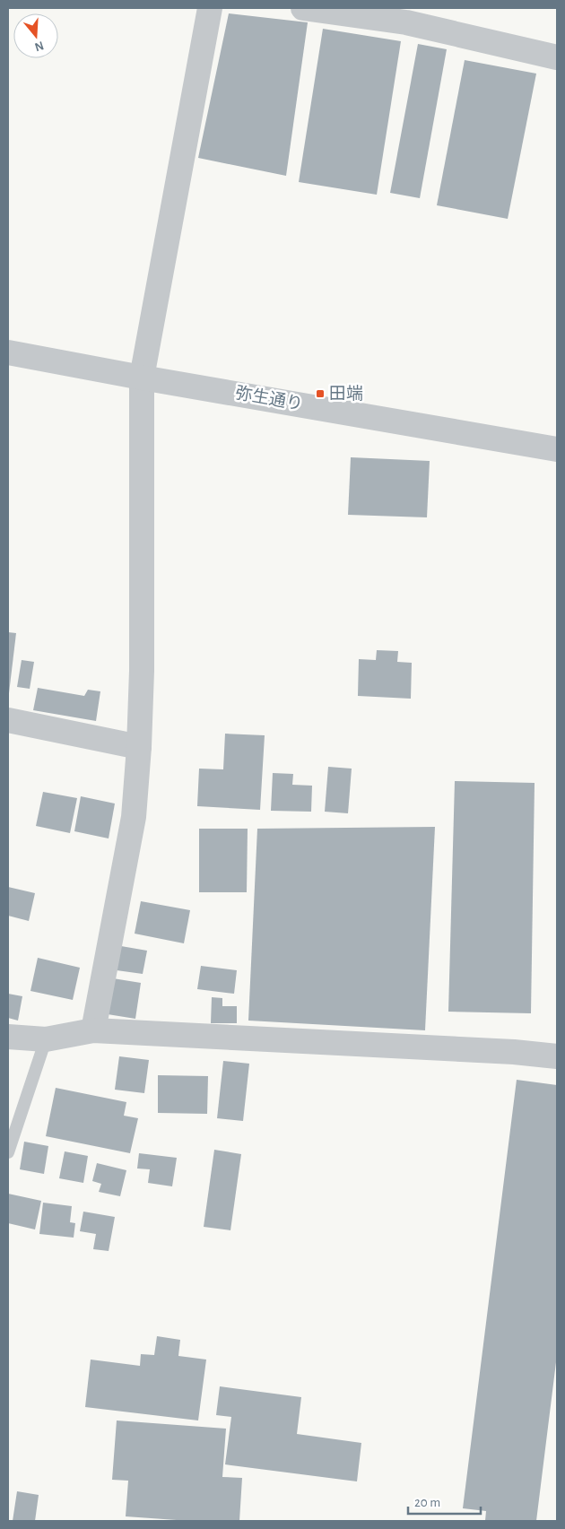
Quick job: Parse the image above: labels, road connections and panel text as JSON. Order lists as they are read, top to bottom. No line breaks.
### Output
{"streets":{"street":["弥生通り"]},"places":{"transit":["田端"]},"scale_bar":"20 m","north":"bottom"}
